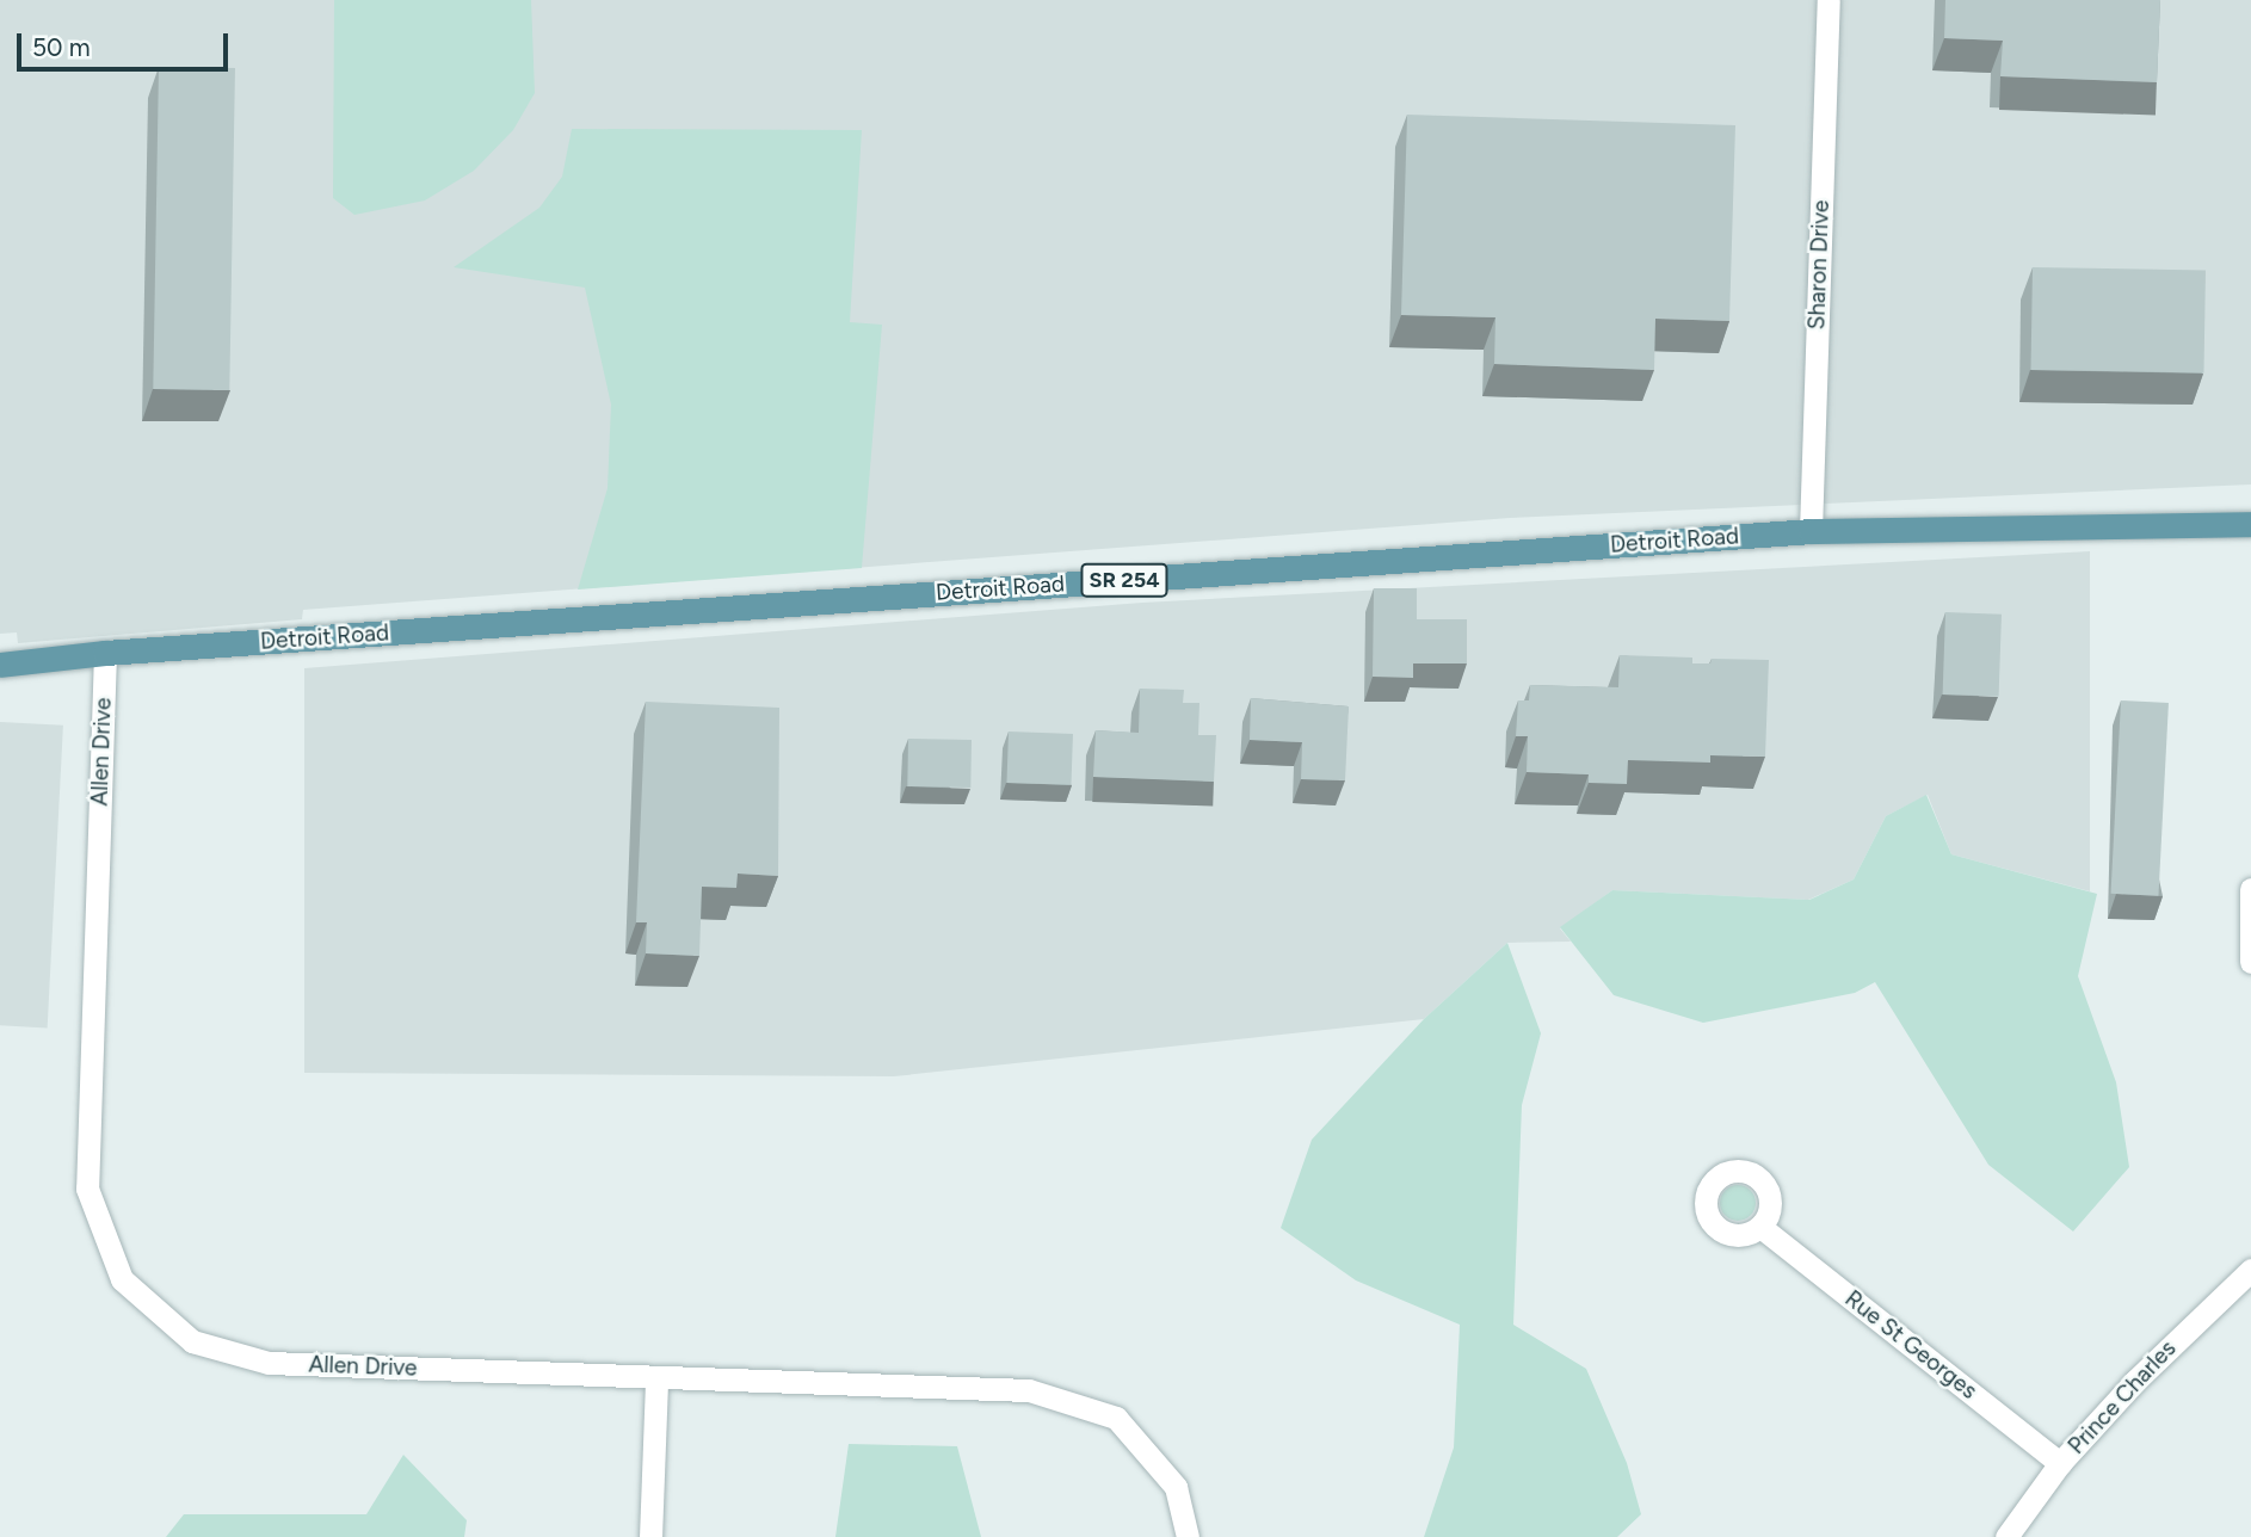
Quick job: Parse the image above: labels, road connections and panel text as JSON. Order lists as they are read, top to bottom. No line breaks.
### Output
{"streets":{"main road":["Detroit Road","SR 254"],"street":["Sharon Drive","Allen Drive","Rue St Georges","Prince Charles"]},"crossings":[["Sharon Drive","Detroit Road"],["Detroit Road","Allen Drive"],["Rue St Georges","Prince Charles"]],"scale_bar":"50 m"}
